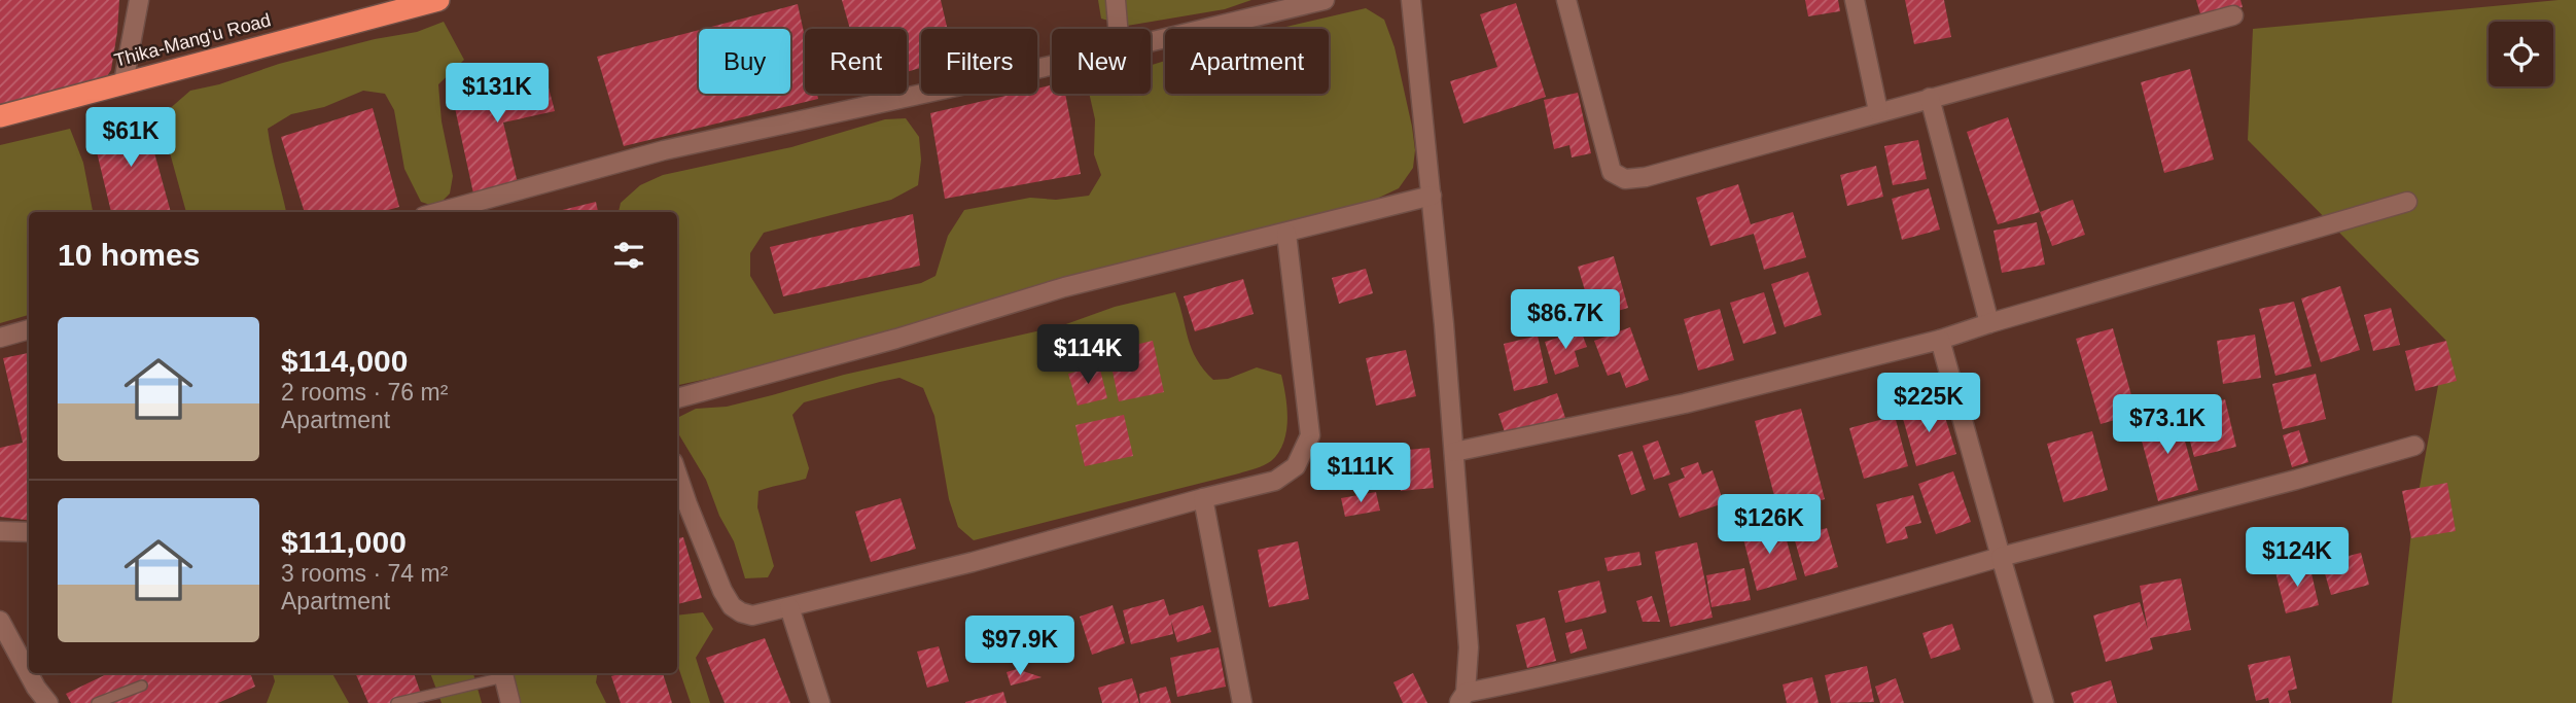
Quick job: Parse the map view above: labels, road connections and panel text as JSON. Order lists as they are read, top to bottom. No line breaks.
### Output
{"streets":{"highway":["Thika-Mang'u Road"]},"page":{"chip":["Buy","Rent","Filters","New","Apartment"],"price":["$131K","$61K","$86.7K","$114K","$225K","$73.1K","$111K","$126K","$124K","$97.9K"],"heading":"10 homes","list":[{"name":"$114,000","note":"2 rooms · 76 m² · Apartment"},{"name":"$111,000","note":"3 rooms · 74 m² · Apartment"}]}}
